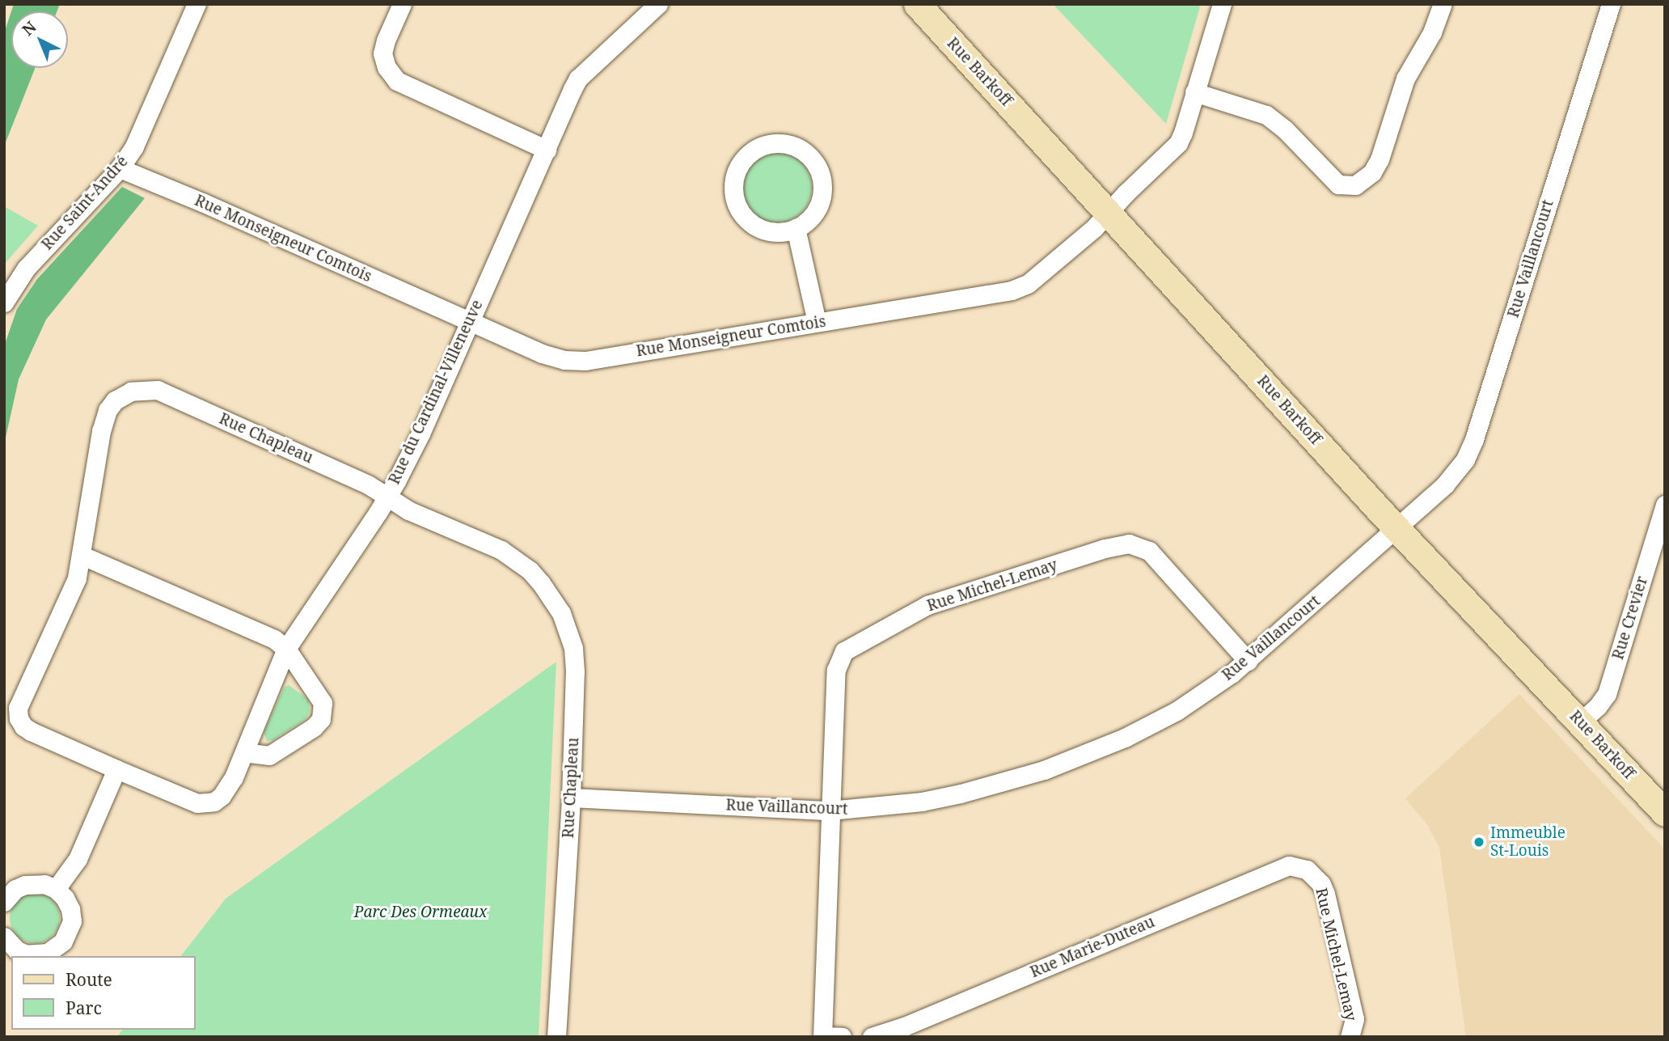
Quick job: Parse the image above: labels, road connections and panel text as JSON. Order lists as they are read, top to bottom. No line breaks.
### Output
{"streets":{"street":["Rue Barkoff","Rue Saint-André","Rue Monseigneur Comtois","Rue Vaillancourt","Rue du Cardinal-Villeneuve","Rue Chapleau","Rue Michel-Lemay","Rue Crevier","Rue Marie-Duteau"]},"crossings":[["Rue Barkoff","Rue Monseigneur Comtois"],["Rue Barkoff","Rue Vaillancourt"],["Rue Barkoff","Rue Crevier"],["Rue Saint-André","Rue Monseigneur Comtois"],["Rue Monseigneur Comtois","Rue du Cardinal-Villeneuve"],["Rue Vaillancourt","Rue Chapleau"],["Rue Vaillancourt","Rue Michel-Lemay"],["Rue du Cardinal-Villeneuve","Rue Chapleau"],["Rue Michel-Lemay","Rue Marie-Duteau"]],"parks":["Parc Des Ormeaux"],"places":["Immeuble St-Louis"],"legend":["Route","Parc"],"north":"top left"}
